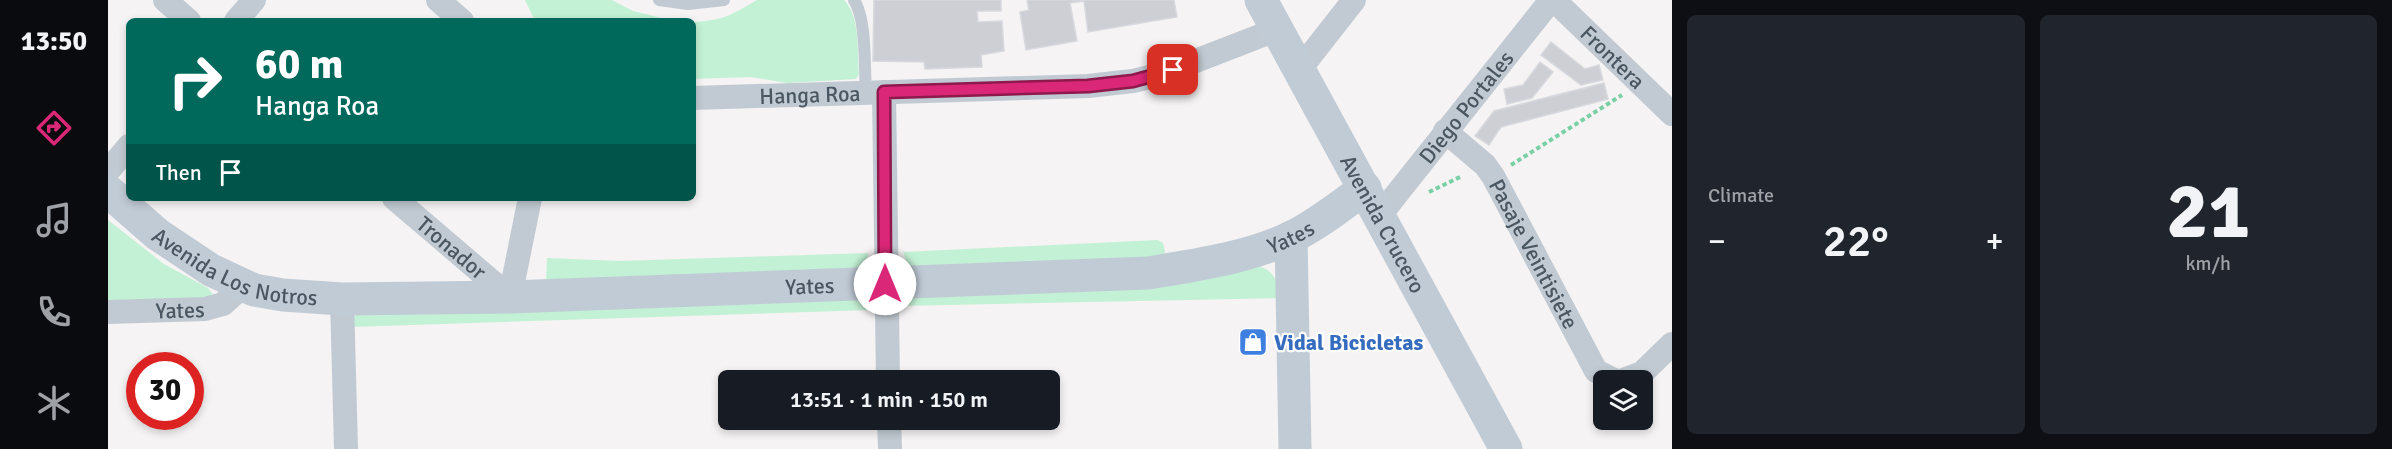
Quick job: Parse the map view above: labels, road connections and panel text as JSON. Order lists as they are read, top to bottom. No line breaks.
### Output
{"streets":{"main road":["Avenida Crucero","Yates","Avenida Los Notros"],"street":["Frontera","Hanga Roa","Diego Portales","Tronador","Pasaje Veintisiete"]},"crossings":[["Frontera","Diego Portales"],["Hanga Roa","Avenida Crucero"],["Diego Portales","Avenida Crucero"],["Diego Portales","Yates"],["Diego Portales","Pasaje Veintisiete"],["Avenida Crucero","Yates"],["Yates","Tronador"],["Yates","Avenida Los Notros"]],"places":{"shop":["Vidal Bicicletas"]},"page":{"tabs":"13:50","tile":["Climate",["21","km/h"]],"turn":["60 m","Hanga Roa"],"then":"Then","heat":["−","22°","+"],"limit":"30","trip":"13:51 · 1 min · 150 m"}}
